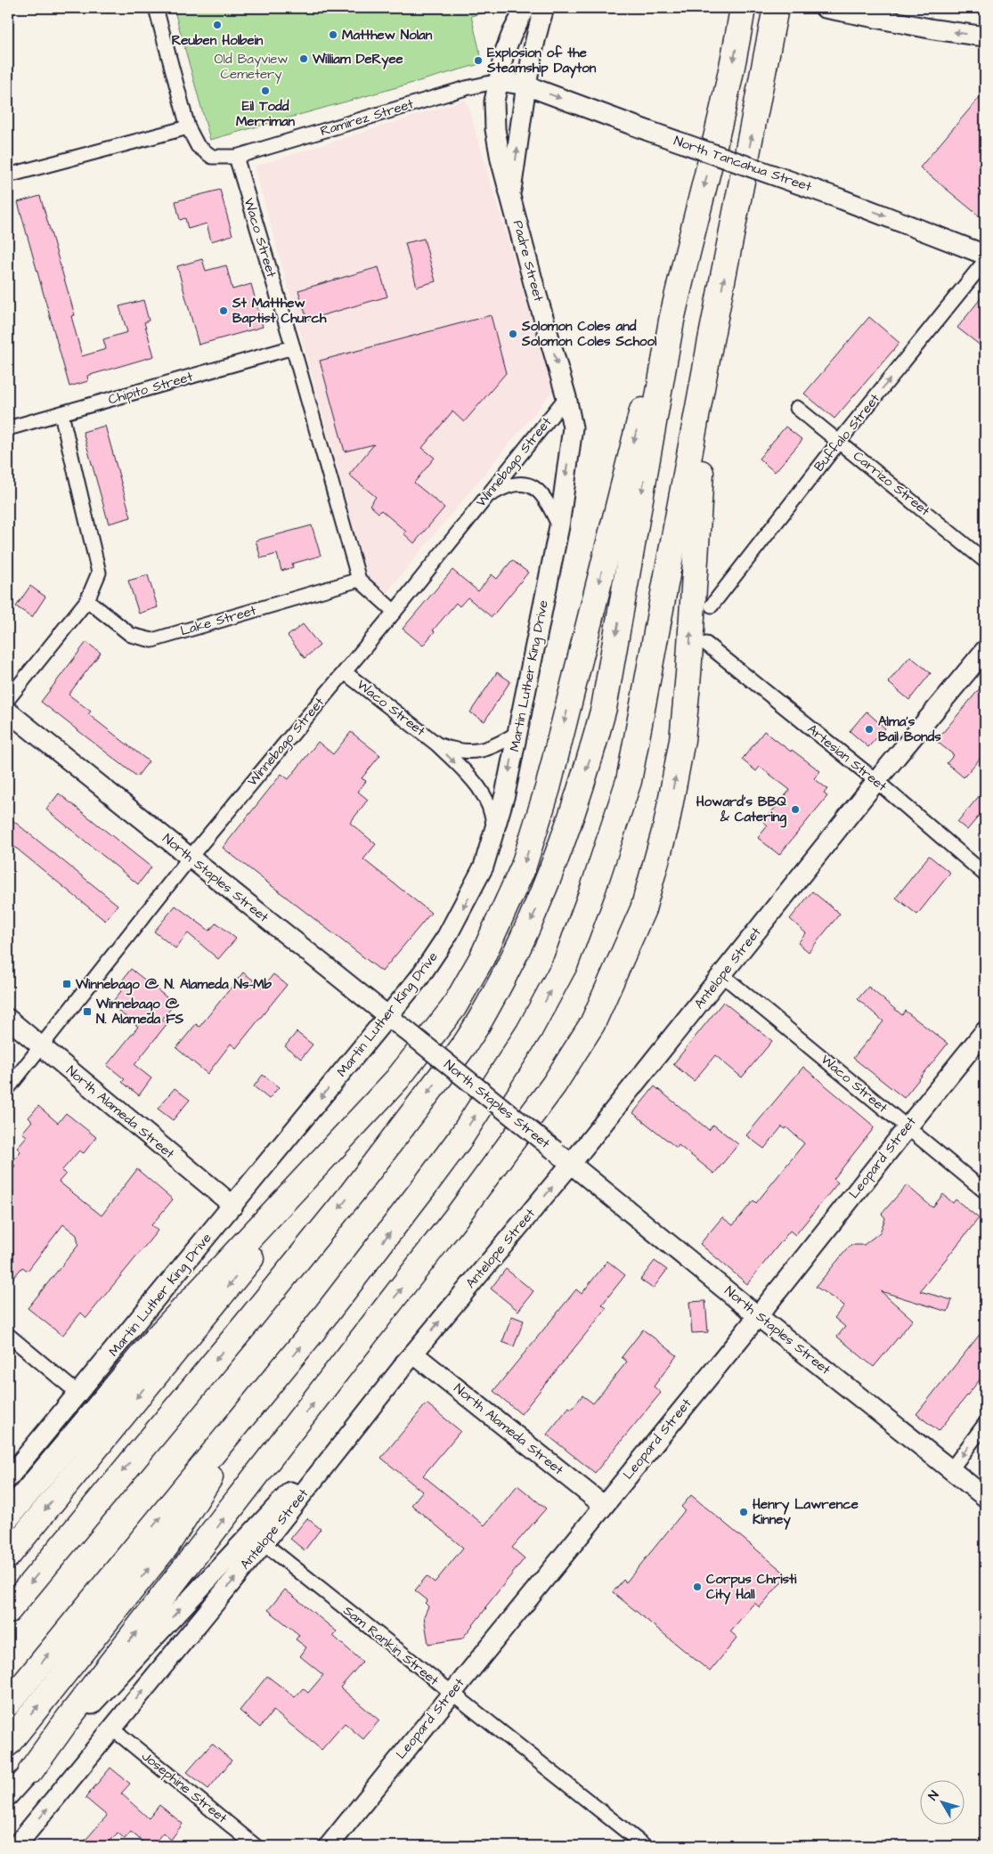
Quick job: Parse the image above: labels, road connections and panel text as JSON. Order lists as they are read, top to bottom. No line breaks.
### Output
{"streets":{"main road":["North Tancahua Street","Padre Street","Martin Luther King Drive","North Staples Street","Antelope Street","North Alameda Street","Leopard Street"],"street":["Ramirez Street","Waco Street","Chipito Street","Buffalo Street","Winnebago Street","Carrizo Street","Lake Street","Artesian Street","Sam Rankin Street","Josephine Street"]},"crossings":[["Ramirez Street","North Tancahua Street"],["Ramirez Street","Waco Street"],["Ramirez Street","Padre Street"],["North Tancahua Street","Padre Street"],["Waco Street","Chipito Street"],["Waco Street","Winnebago Street"],["Waco Street","Lake Street"],["Waco Street","Martin Luther King Drive"],["Waco Street","Antelope Street"],["Waco Street","Leopard Street"],["Padre Street","Winnebago Street"],["Padre Street","Martin Luther King Drive"],["Buffalo Street","Carrizo Street"],["Winnebago Street","North Staples Street"],["Winnebago Street","North Alameda Street"],["Martin Luther King Drive","North Staples Street"],["Martin Luther King Drive","North Alameda Street"],["Artesian Street","Antelope Street"],["North Staples Street","Antelope Street"],["North Staples Street","Leopard Street"],["Antelope Street","North Alameda Street"],["Antelope Street","Sam Rankin Street"],["Antelope Street","Josephine Street"],["North Alameda Street","Leopard Street"],["Leopard Street","Sam Rankin Street"]],"one_way":["North Tancahua Street","Buffalo Street","Martin Luther King Drive"],"parks":["Old Bayview Cemetery"],"places":{"other":["Reuben Holbein","Matthew Nolan","William DeRyee","Explosion of the Steamship Dayton","Eil Todd Merriman","St Matthew Baptist Church","Solomon Coles and Solomon Coles School","Alma's Bail Bonds","Howard's BBQ & Catering","Henry Lawrence Kinney","Corpus Christi City Hall"],"transit":["Winnebago @ N. Alameda Ns-Mb","Winnebago @ N. Alameda FS"]},"north":"top left"}
